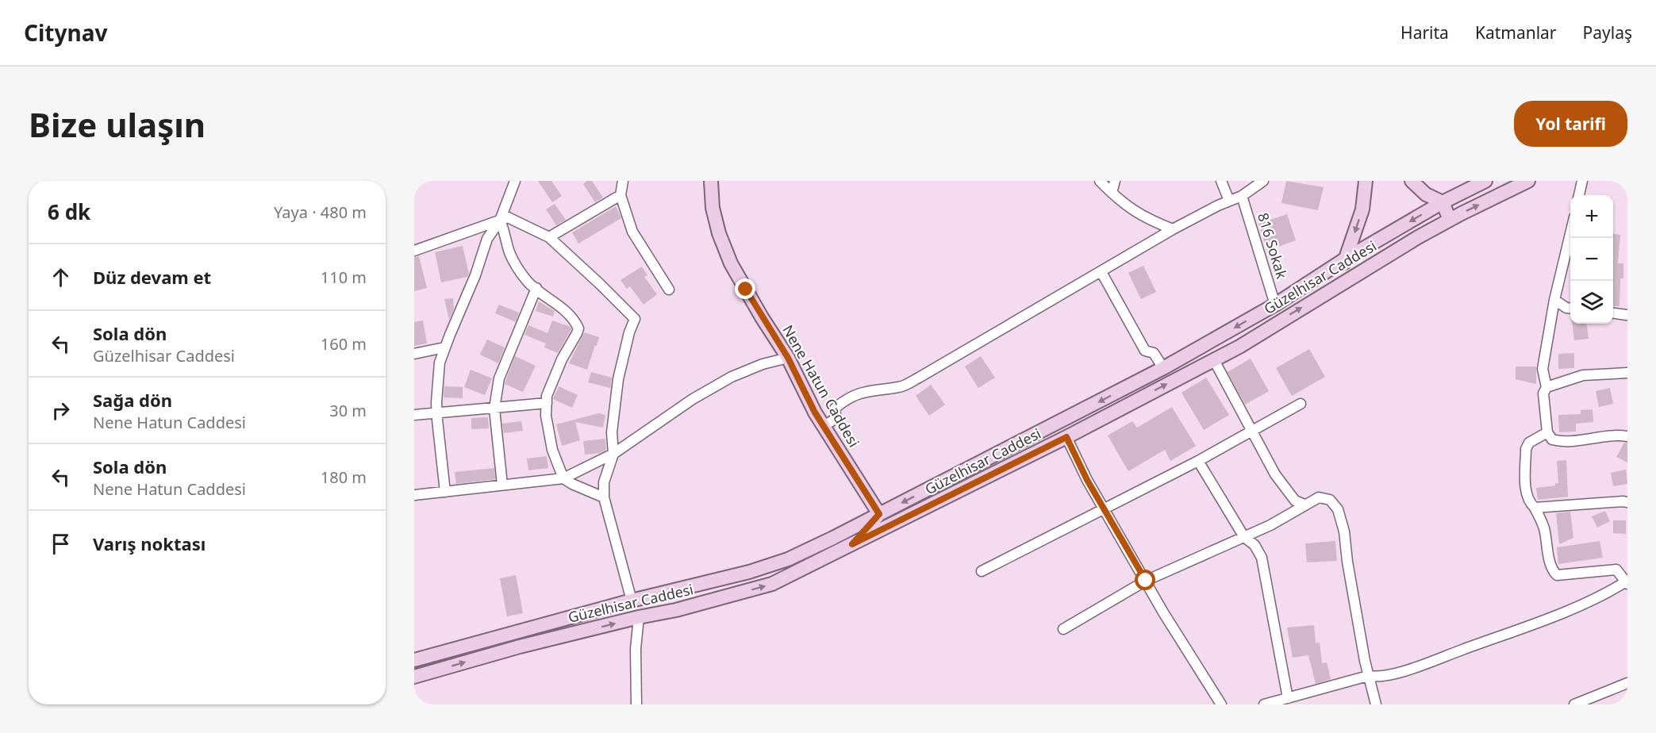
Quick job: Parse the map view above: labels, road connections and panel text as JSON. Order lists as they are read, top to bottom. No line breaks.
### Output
{"streets":{"street":["816 Sokak","Güzelhisar Caddesi","Nene Hatun Caddesi"]},"crossings":[["816 Sokak","Güzelhisar Caddesi"],["Güzelhisar Caddesi","Nene Hatun Caddesi"]],"page":{"header":"Citynav","nav":["Harita","Katmanlar","Paylaş"],"buttons":"Yol tarifi","title":"Bize ulaşın","heading":["6 dk","Yaya · 480 m"],"map_buttons":["+","−"],"list":[["Düz devam et","110 m"],["Sola dön","Güzelhisar Caddesi","160 m"],["Sağa dön","Nene Hatun Caddesi","30 m"],["Sola dön","Nene Hatun Caddesi","180 m"],"Varış noktası"]}}
